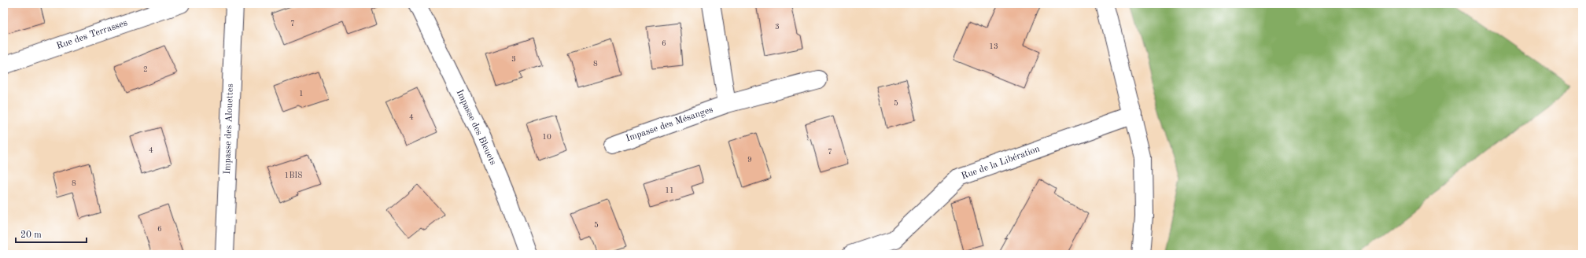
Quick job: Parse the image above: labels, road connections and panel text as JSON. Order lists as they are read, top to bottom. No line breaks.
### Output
{"streets":{"street":["Rue des Terrasses","Impasse des Mésanges","Impasse des Bleuets","Impasse des Alouettes","Rue de la Libération"]},"house_numbers":["7","3","6","13","3","8","2","1","5","4","10","4","7","9","1BIS","8","11","5","6"],"scale_bar":"20 m"}
